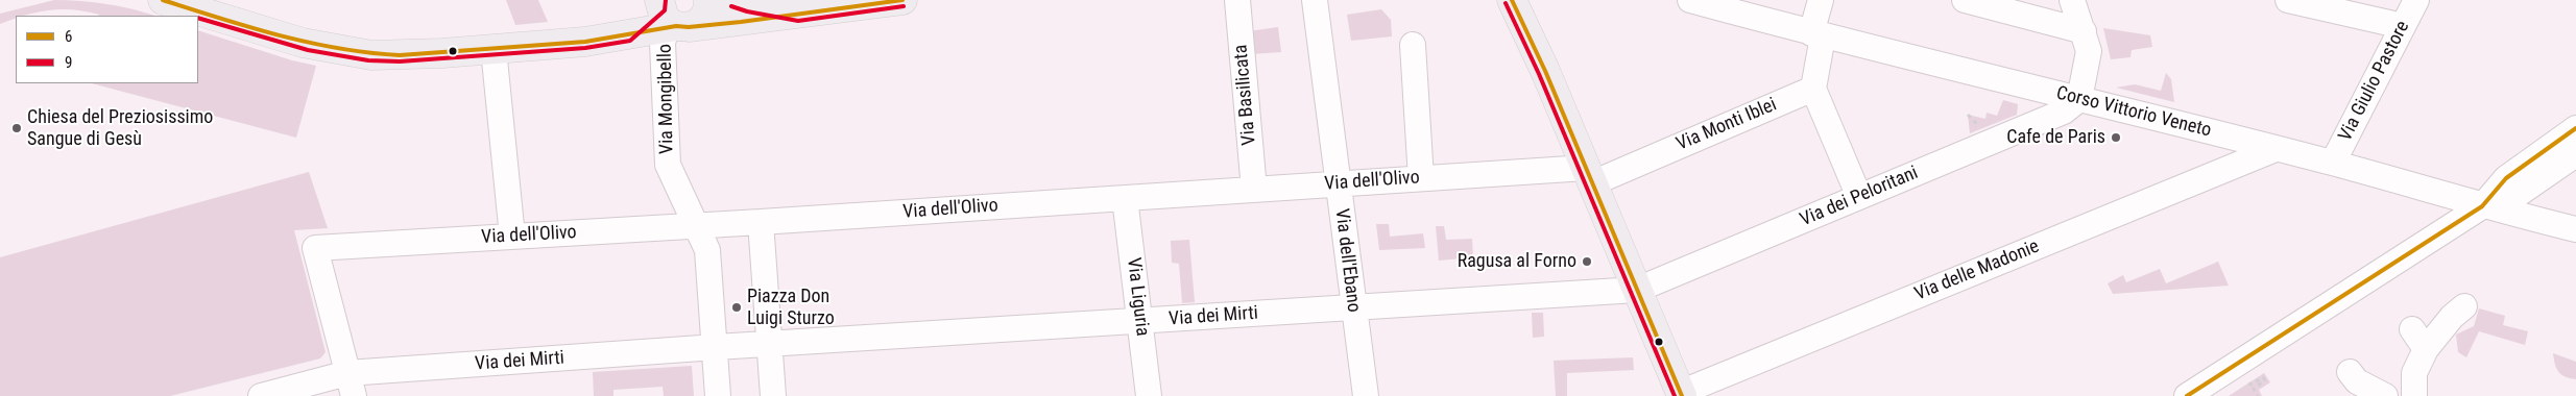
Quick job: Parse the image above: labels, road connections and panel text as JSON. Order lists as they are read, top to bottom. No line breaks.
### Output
{"streets":{"street":["Via Giulio Pastore","Via Basilicata","Via Mongibello","Corso Vittorio Veneto","Via Monti Iblei","Via dell'Olivo","Via dei Peloritani","Via dell'Ebano","Via delle Madonie","Via Liguria","Via dei Mirti"]},"crossings":[["Via Giulio Pastore","Corso Vittorio Veneto"],["Via Basilicata","Via dell'Olivo"],["Via Mongibello","Via dell'Olivo"],["Via Mongibello","Via dei Mirti"],["Corso Vittorio Veneto","Via dei Peloritani"],["Corso Vittorio Veneto","Via delle Madonie"],["Via Monti Iblei","Via dell'Olivo"],["Via dell'Olivo","Via dell'Ebano"],["Via dell'Olivo","Via Liguria"],["Via dell'Olivo","Via dei Mirti"],["Via dei Peloritani","Via dei Mirti"],["Via dell'Ebano","Via dei Mirti"],["Via Liguria","Via dei Mirti"]],"places":["Chiesa del Preziosissimo Sangue di Gesù","Cafe de Paris","Ragusa al Forno","Piazza Don Luigi Sturzo"],"lines":["transit line 6","transit line 9"],"legend":["6","9"]}
